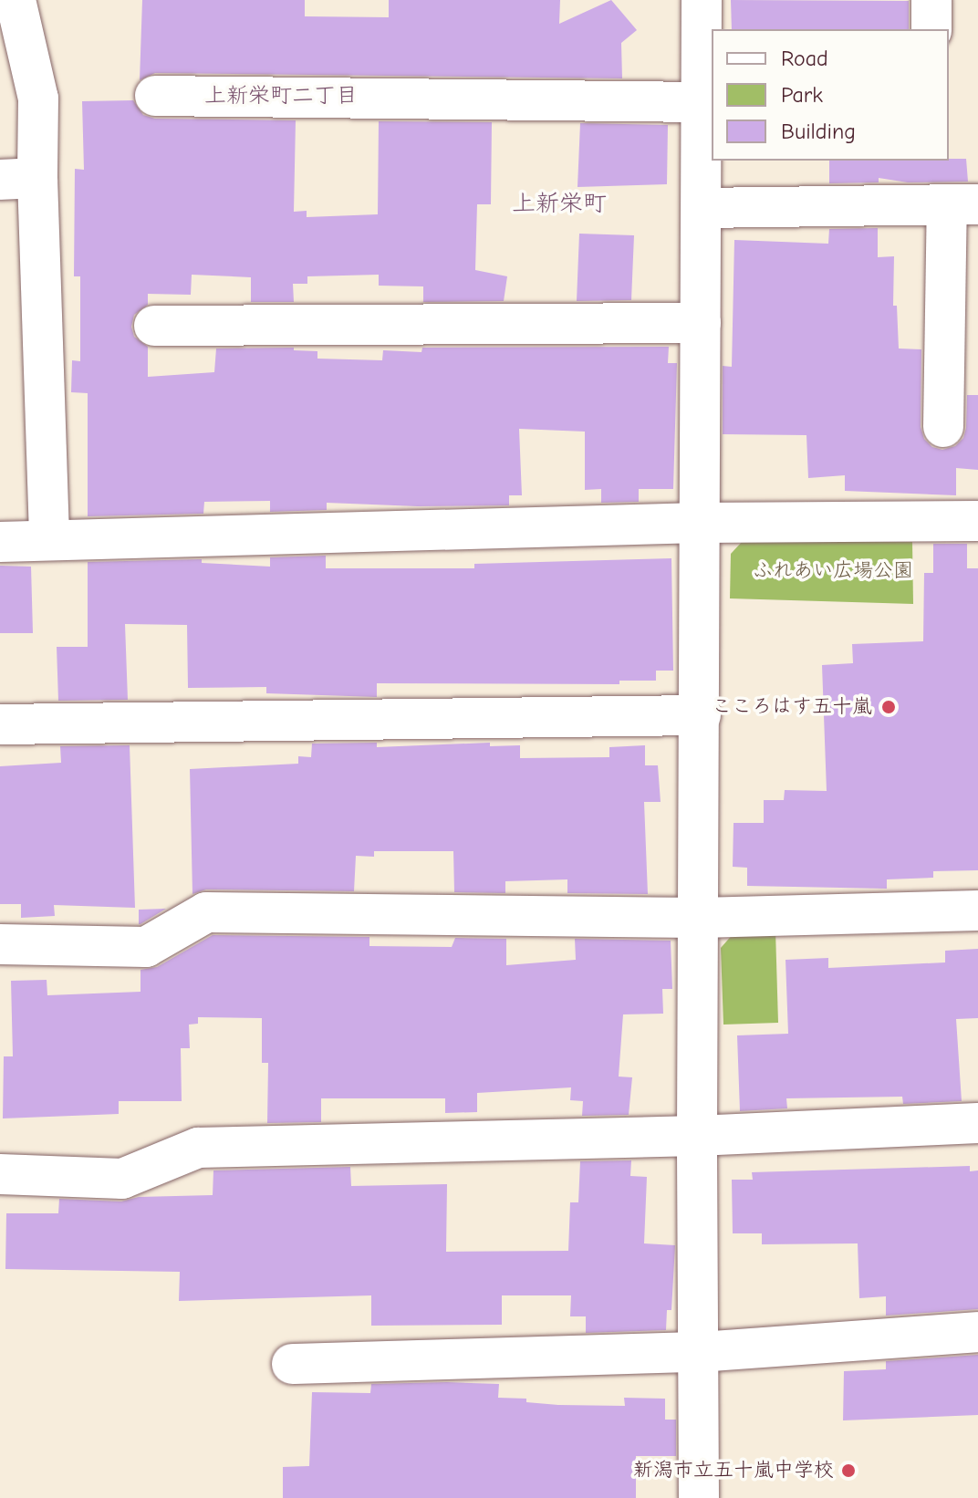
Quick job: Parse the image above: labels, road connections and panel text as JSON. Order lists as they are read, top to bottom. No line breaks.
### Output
{"districts":["上新栄町二丁目","上新栄町"],"parks":["ふれあい広場公園"],"places":["こころはす五十嵐","新潟市立五十嵐中学校"],"legend":["Road","Park","Building"]}
